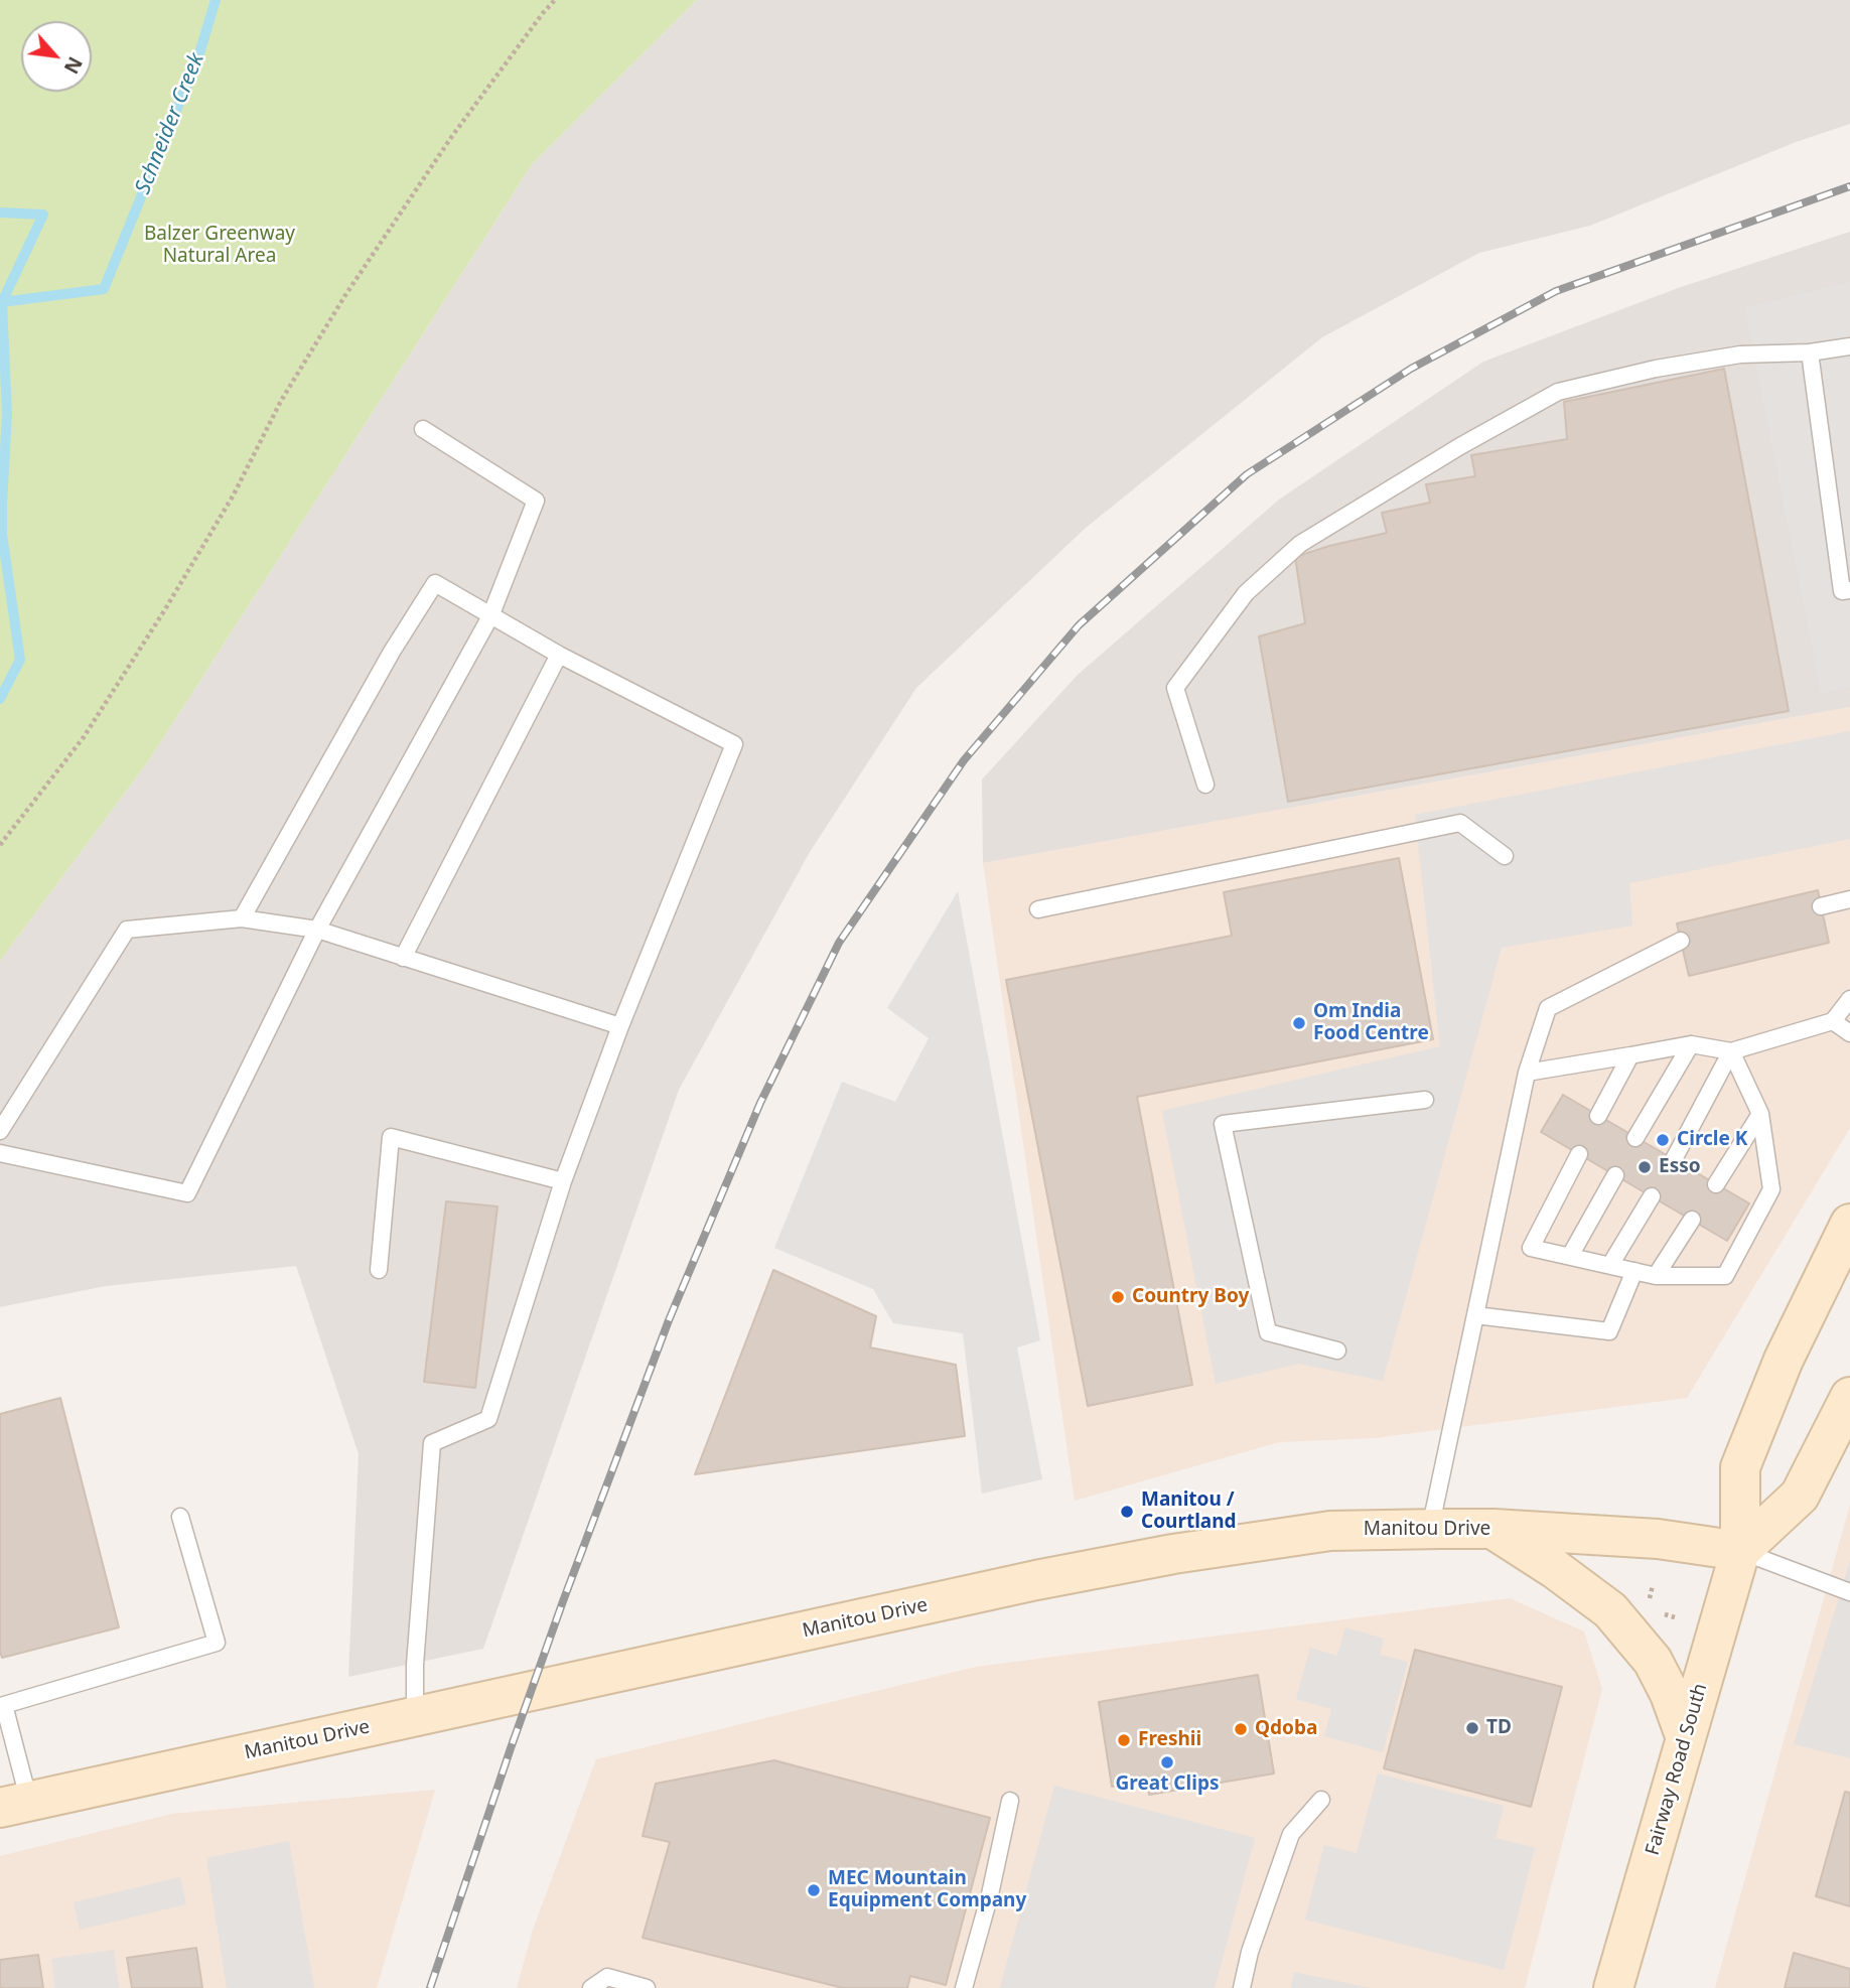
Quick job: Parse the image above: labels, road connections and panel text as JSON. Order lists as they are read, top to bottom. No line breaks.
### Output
{"streets":{"main road":["Manitou Drive","Fairway Road South"]},"crossings":[["Manitou Drive","Fairway Road South"]],"water":["Schneider Creek"],"parks":["Balzer Greenway Natural Area"],"places":["Om India Food Centre","Circle K","Esso","Country Boy","Manitou / Courtland","TD","Qdoba","Freshii","Great Clips","MEC Mountain Equipment Company"],"north":"bottom right"}
